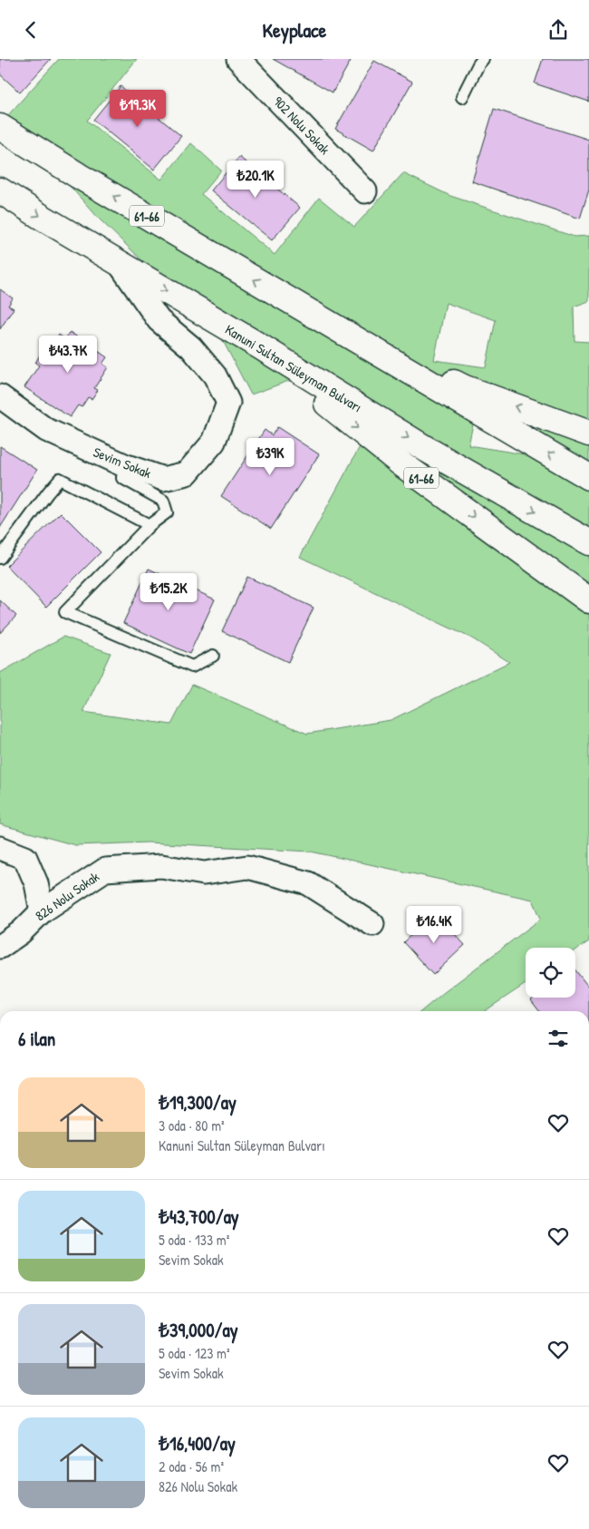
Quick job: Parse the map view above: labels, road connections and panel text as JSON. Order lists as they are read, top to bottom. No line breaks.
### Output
{"streets":{"main road":["61-66","Kanuni Sultan Süleyman Bulvarı"],"street":["902 Nolu Sokak","Sevim Sokak","826 Nolu Sokak"]},"crossings":[["61-66","Kanuni Sultan Süleyman Bulvarı"],["Kanuni Sultan Süleyman Bulvarı","Sevim Sokak"]],"page":{"header":"Keyplace","price":["₺19.3K","₺20.1K","₺43.7K","₺39K","₺15.2K","₺16.4K"],"heading":"6 ilan","list":[{"name":"₺19,300/ay","note":"3 oda · 80 m² · Kanuni Sultan Süleyman Bulvarı"},{"name":"₺43,700/ay","note":"5 oda · 133 m² · Sevim Sokak"},{"name":"₺39,000/ay","note":"5 oda · 123 m² · Sevim Sokak"},{"name":"₺16,400/ay","note":"2 oda · 56 m² · 826 Nolu Sokak"}]}}
